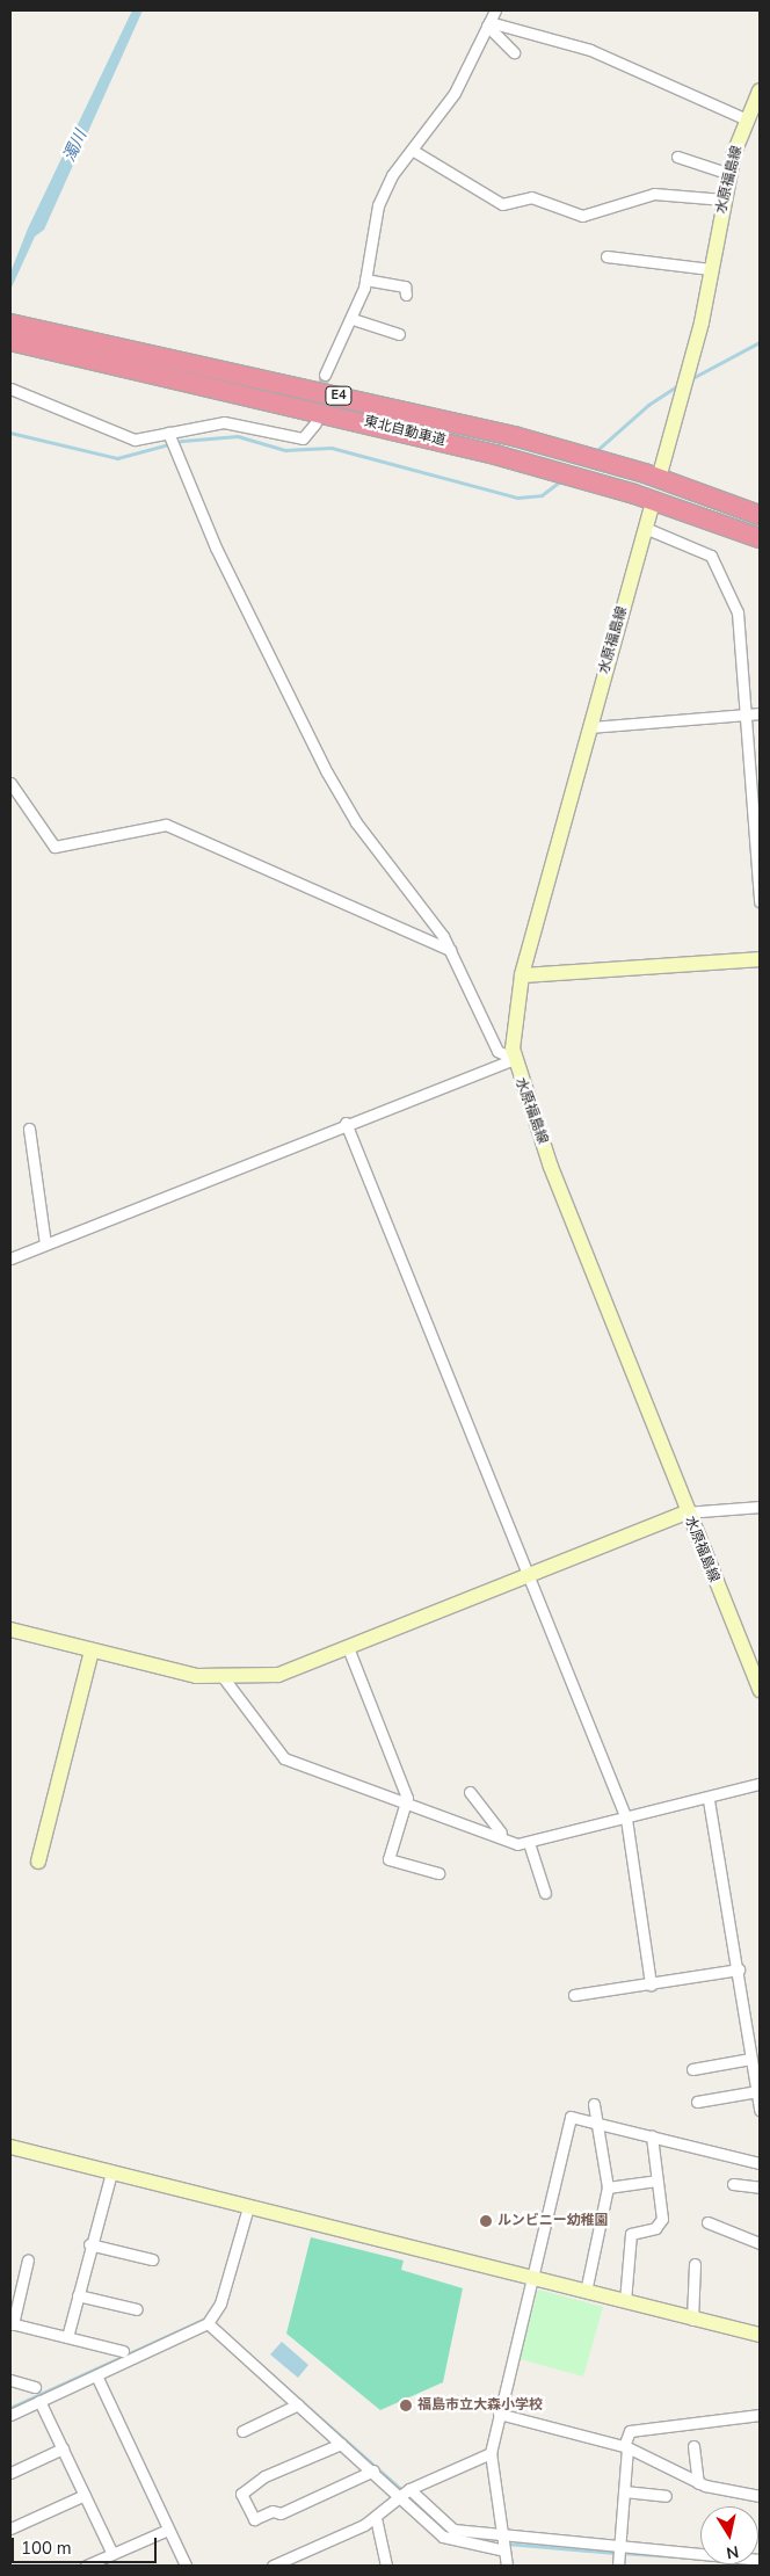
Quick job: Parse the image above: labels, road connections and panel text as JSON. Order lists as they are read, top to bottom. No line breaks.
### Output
{"streets":{"highway":["E4","東北自動車道"],"street":["水原福島線"]},"crossings":[["水原福島線","東北自動車道"]],"water":["濁川"],"places":["ルンビニー幼稚園","福島市立大森小学校"],"scale_bar":"100 m","north":"bottom"}
